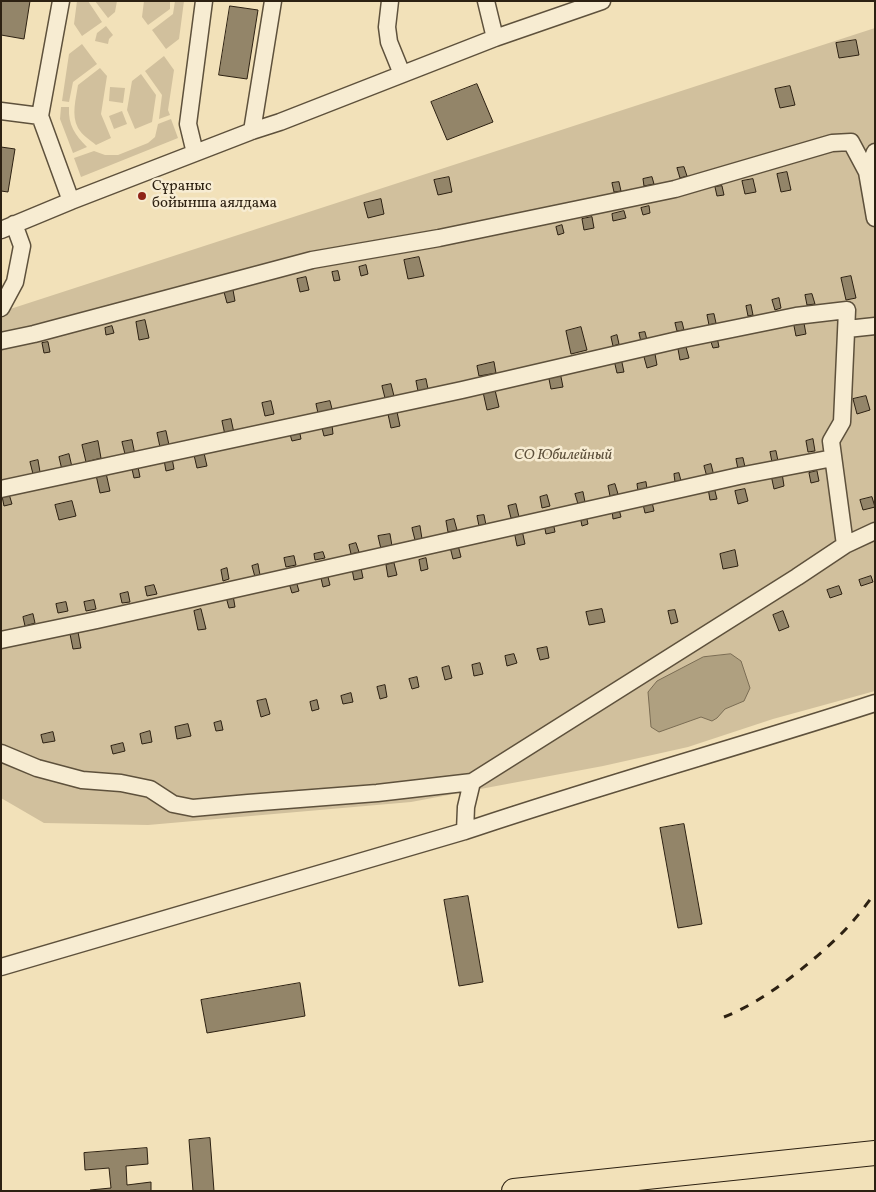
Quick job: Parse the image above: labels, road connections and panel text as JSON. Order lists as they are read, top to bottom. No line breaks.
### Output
{"parks":["СО Юбилейный"],"places":["Сұраныс бойынша аялдама"]}
